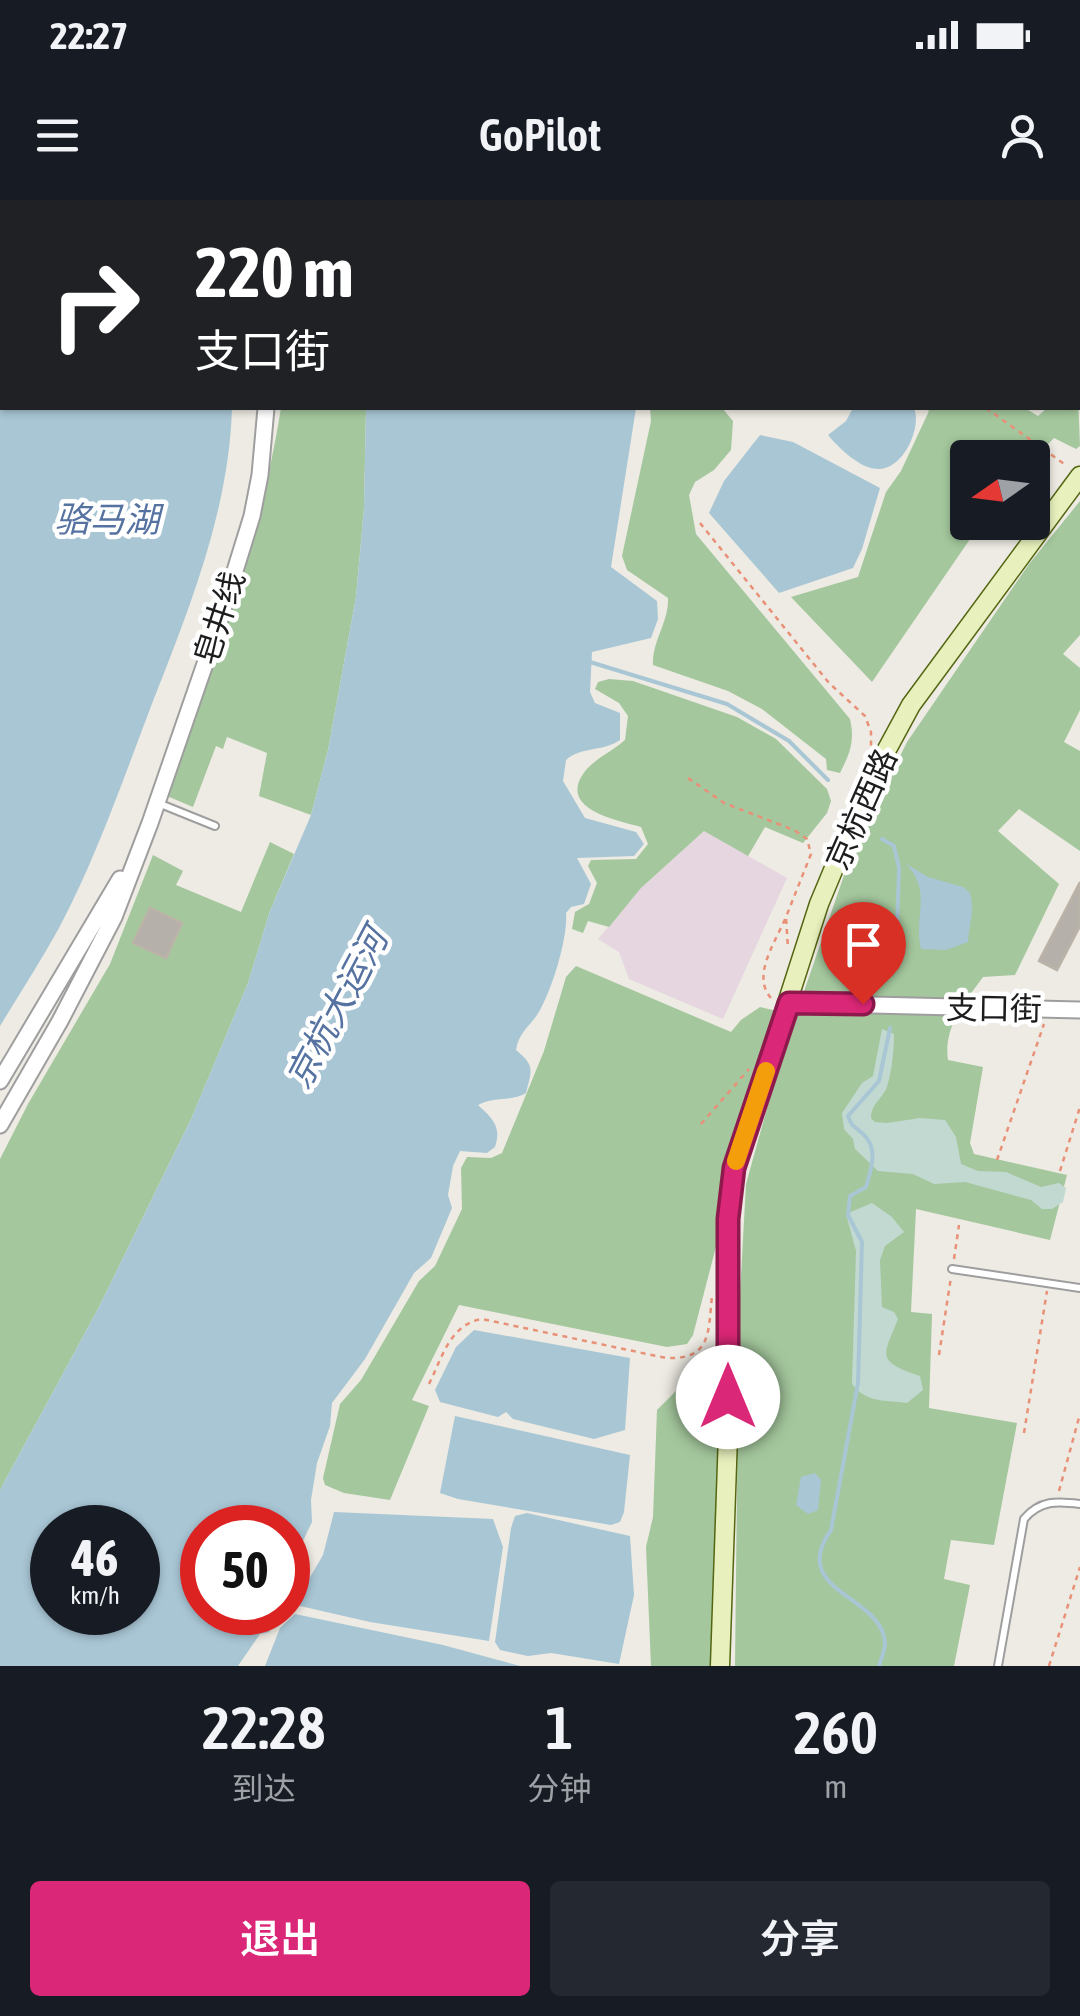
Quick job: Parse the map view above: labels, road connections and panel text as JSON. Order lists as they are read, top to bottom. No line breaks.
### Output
{"streets":{"main road":["京杭西路"],"street":["皂井线","支口街"]},"crossings":[["京杭西路","支口街"]],"water":["骆马湖","京杭大运河"],"north":"left","page":{"status":"22:27","header":"GoPilot","turn":["220 m","支口街"],"speed":"46 km/h","limit":"50","eta":["22:28","到达","1","分钟","260","m"],"buttons":["退出","分享"]}}
